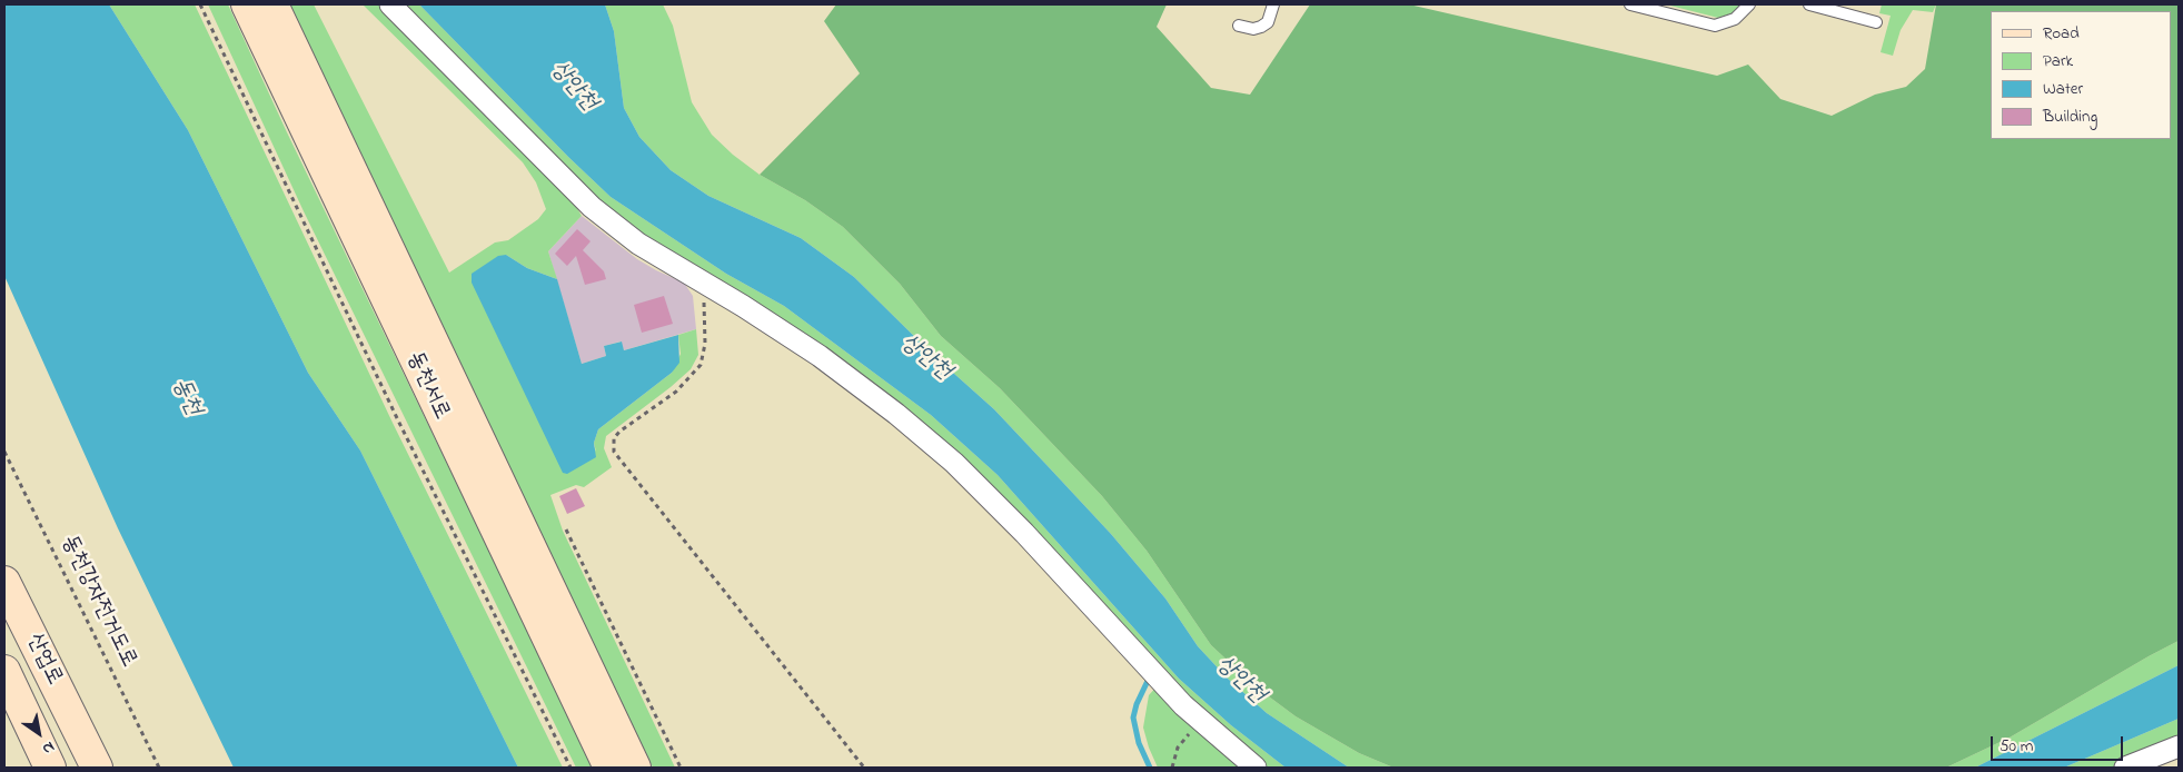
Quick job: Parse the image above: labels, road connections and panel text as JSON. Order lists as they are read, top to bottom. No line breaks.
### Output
{"streets":{"main road":["동천서로","산업로"],"path":["동천강자전거도로"]},"water":["상안천","동천"],"legend":["Road","Park","Water","Building"],"scale_bar":"50 m","north":"bottom right"}
